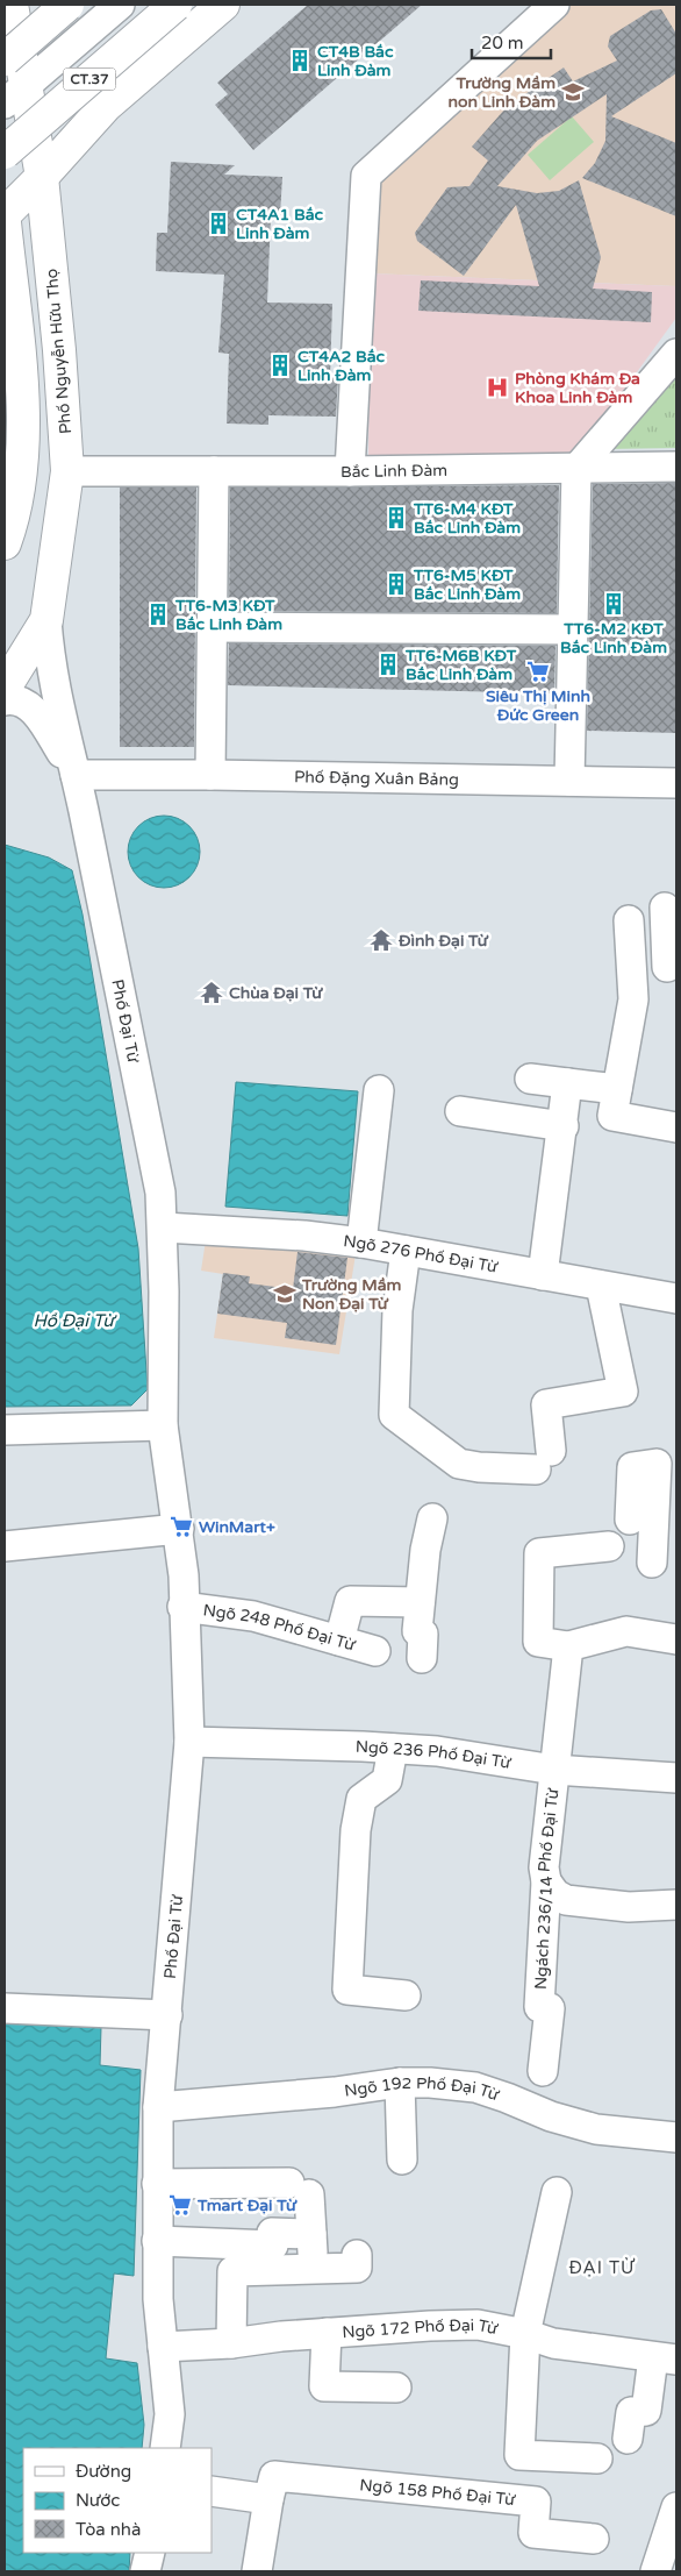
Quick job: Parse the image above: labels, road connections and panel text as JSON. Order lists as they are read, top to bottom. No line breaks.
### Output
{"streets":{"main road":["CT.37","Phố Nguyễn Hữu Thọ"],"street":["Bắc Linh Đàm","Phố Đặng Xuân Bảng","Phố Đại Từ","Ngõ 276 Phố Đại Từ","Ngõ 248 Phố Đại Từ","Ngõ 236 Phố Đại Từ","Ngách 236/14 Phố Đại Từ","Ngõ 192 Phố Đại Từ","Ngõ 172 Phố Đại Từ","Ngõ 158 Phố Đại Từ"]},"crossings":[["Phố Nguyễn Hữu Thọ","Bắc Linh Đàm"],["Phố Nguyễn Hữu Thọ","Phố Đại Từ"],["Phố Đặng Xuân Bảng","Phố Đại Từ"],["Phố Đại Từ","Ngõ 276 Phố Đại Từ"],["Phố Đại Từ","Ngõ 248 Phố Đại Từ"],["Phố Đại Từ","Ngõ 236 Phố Đại Từ"],["Phố Đại Từ","Ngõ 192 Phố Đại Từ"],["Phố Đại Từ","Ngõ 172 Phố Đại Từ"],["Ngõ 236 Phố Đại Từ","Ngách 236/14 Phố Đại Từ"]],"districts":["ĐẠI TỪ"],"water":["Hồ Đại Từ"],"places":{"building":["CT4B Bắc Linh Đàm","CT4A1 Bắc Linh Đàm","CT4A2 Bắc Linh Đàm","TT6-M4 KĐT Bắc Linh Đàm","TT6-M5 KĐT Bắc Linh Đàm","TT6-M2 KĐT Bắc Linh Đàm","TT6-M3 KĐT Bắc Linh Đàm","TT6-M6B KĐT Bắc Linh Đàm"],"school or university":["Trường Mầm non Linh Đàm","Trường Mầm Non Đại Từ"],"hospital":["Phòng Khám Đa Khoa Linh Đàm"],"supermarket":["Siêu Thị Minh Đức Green","WinMart+","Tmart Đại Từ"],"temple":["Đình Đại Từ","Chùa Đại Từ"]},"legend":["Đường","Nước","Tòa nhà"],"scale_bar":"20 m"}
